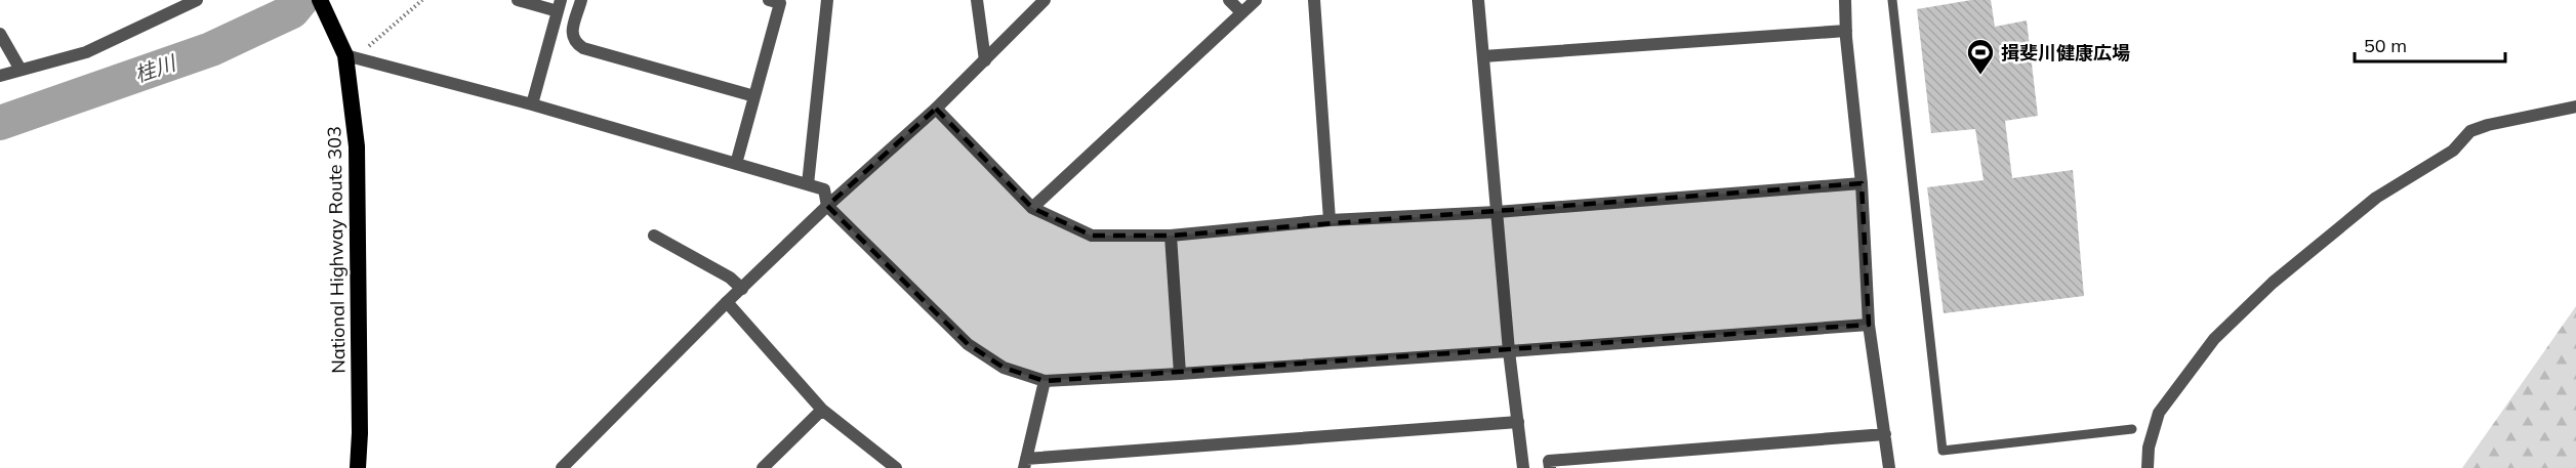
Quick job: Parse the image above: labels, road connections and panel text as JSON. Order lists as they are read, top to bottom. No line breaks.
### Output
{"streets":{"highway":["National Highway Route 303"]},"water":["桂川"],"places":{"sports":["揖斐川健康広場"]},"scale_bar":"50 m"}
